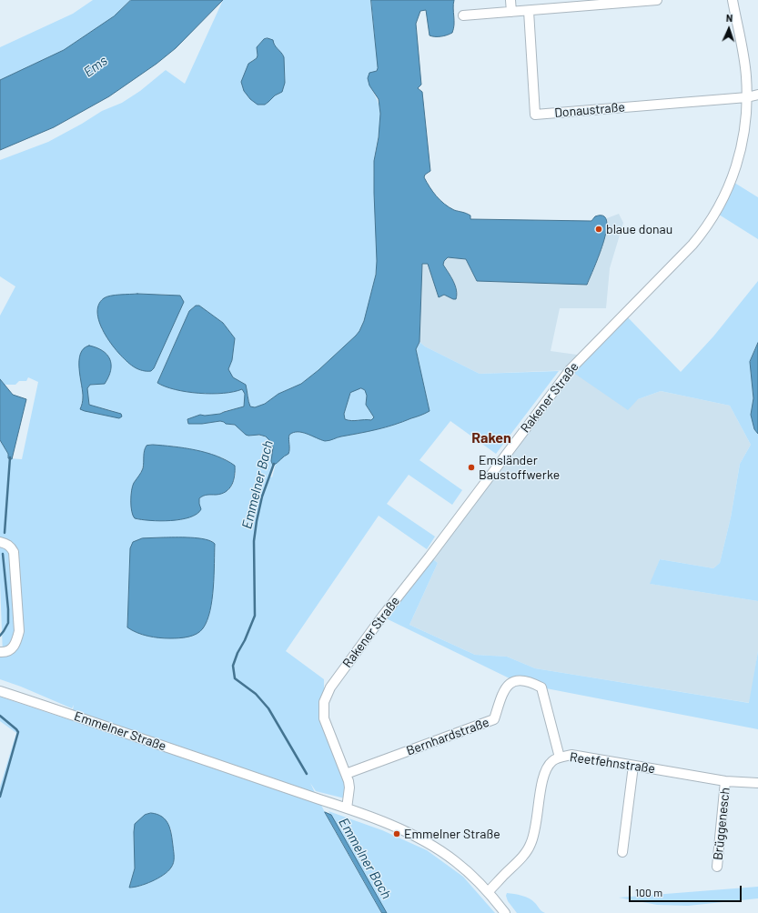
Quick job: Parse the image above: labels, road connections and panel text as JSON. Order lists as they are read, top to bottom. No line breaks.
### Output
{"streets":{"street":["Donaustraße","Rakener Straße","Emmelner Straße","Bernhardstraße","Reetfehnstraße","Brüggenesch"]},"crossings":[["Donaustraße","Rakener Straße"],["Rakener Straße","Emmelner Straße"],["Rakener Straße","Bernhardstraße"],["Emmelner Straße","Reetfehnstraße"],["Bernhardstraße","Reetfehnstraße"],["Reetfehnstraße","Brüggenesch"]],"districts":["Raken"],"water":["Ems","Emmelner Bach"],"places":["blaue donau","Emsländer Baustoffwerke","Emmelner Straße"],"scale_bar":"100 m","north":"top"}
